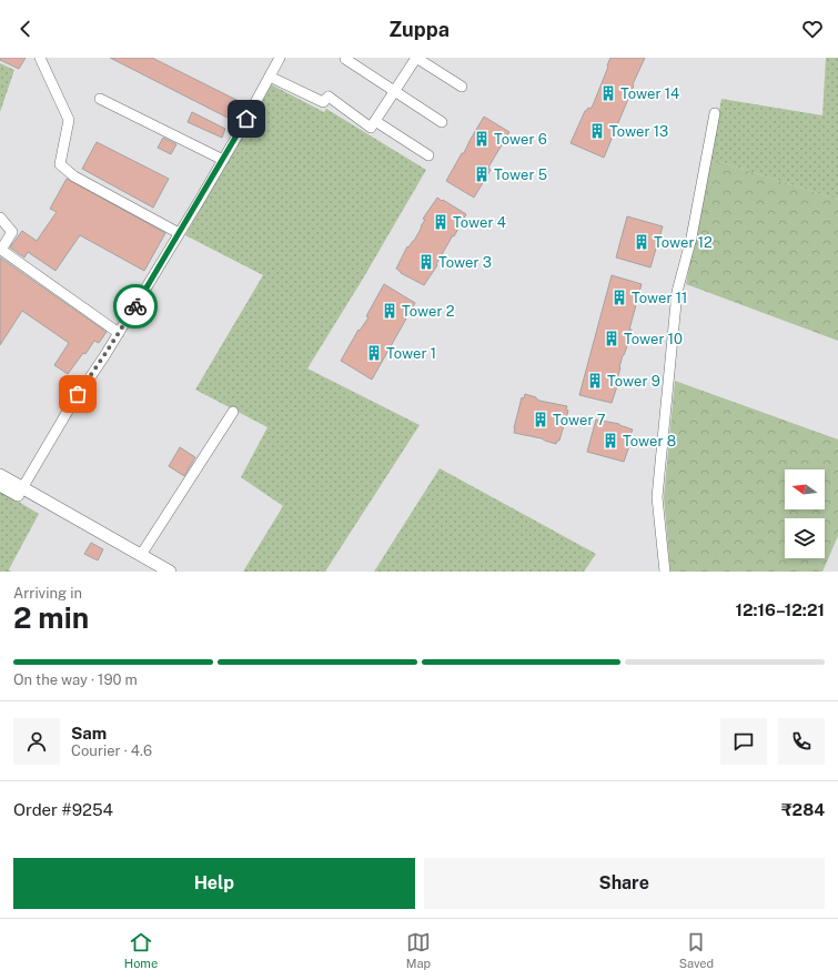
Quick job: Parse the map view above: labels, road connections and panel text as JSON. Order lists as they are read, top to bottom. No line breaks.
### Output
{"places":{"building":["Tower 14","Tower 13","Tower 6","Tower 5","Tower 4","Tower 12","Tower 3","Tower 11","Tower 2","Tower 10","Tower 1","Tower 9","Tower 7","Tower 8"]},"north":"left","page":{"header":"Zuppa","heading":["2 min","Arriving in","12:16–12:21"],"panel":["Sam","Courier · 4.6","Order #9254","₹284"],"bar":"On the way · 190 m","buttons":["Help","Share"],"tabs":["Home","Map","Saved"]}}
